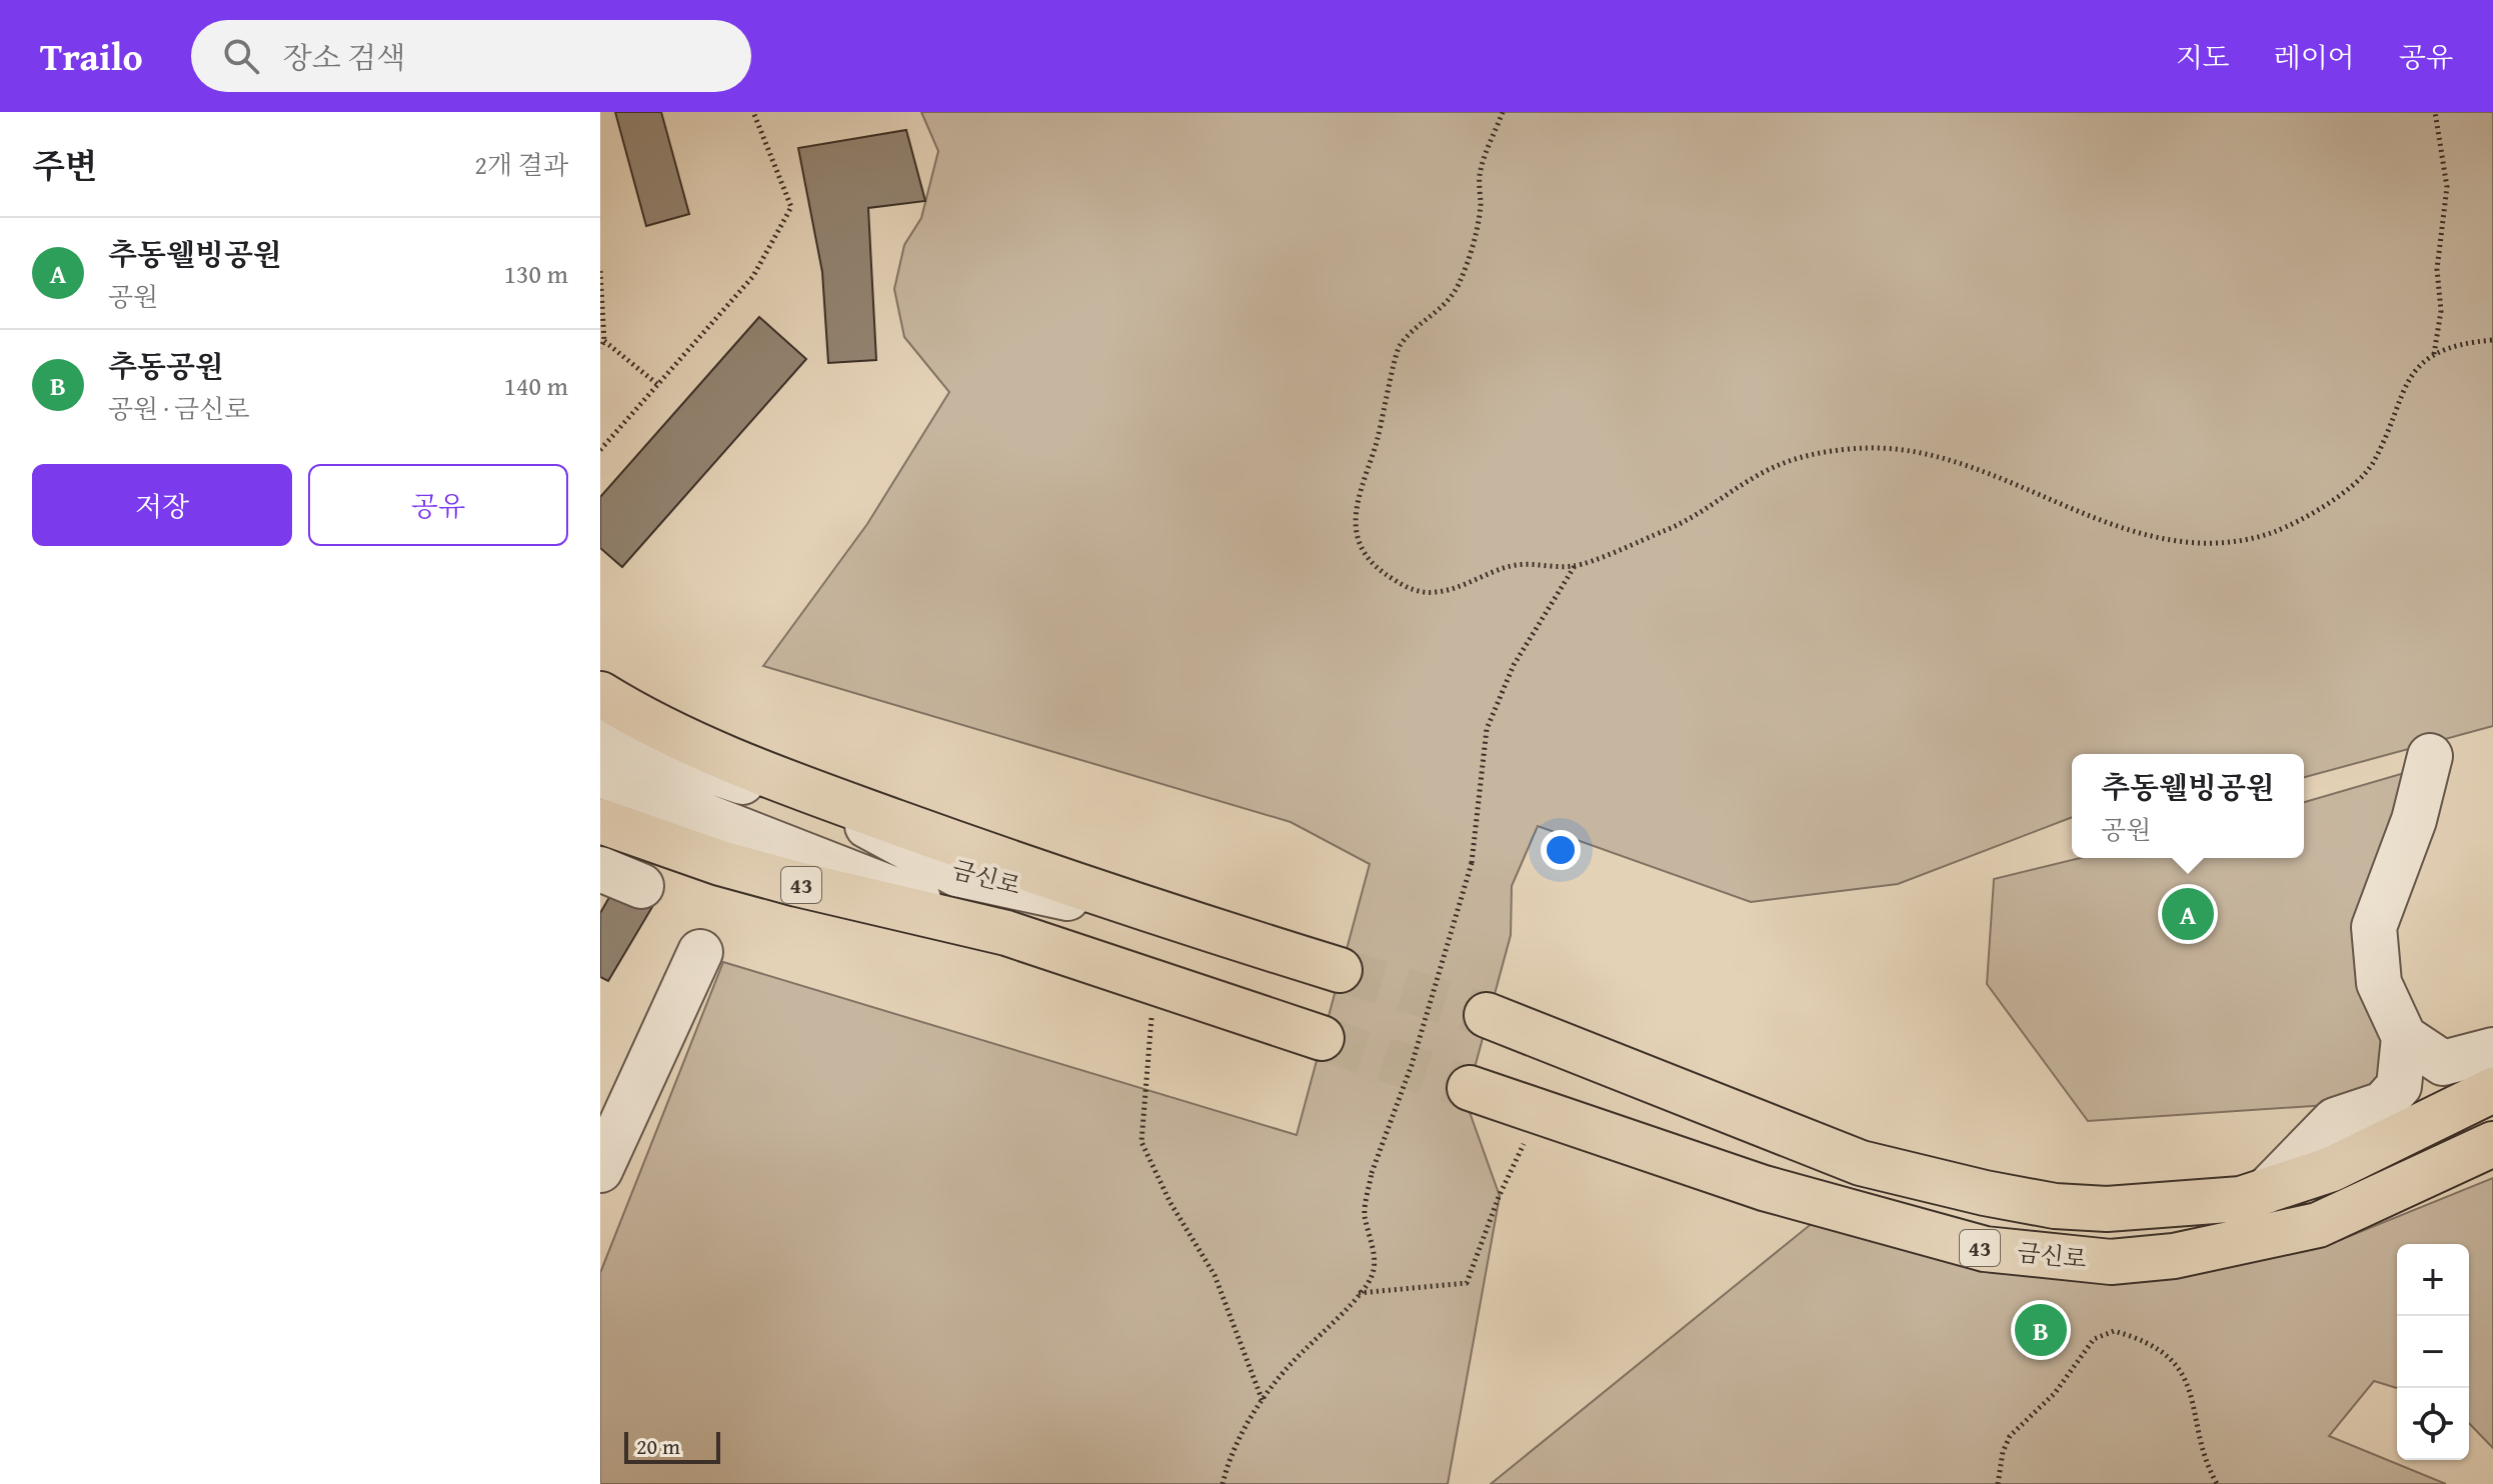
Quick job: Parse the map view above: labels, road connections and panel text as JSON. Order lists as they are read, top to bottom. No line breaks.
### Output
{"streets":{"main road":["금신로","43"]},"crossings":[["금신로","43"]],"scale_bar":"20 m","page":{"header":"Trailo","search":"장소 검색","nav":["지도","레이어","공유"],"heading":["주변","2개 결과"],"list":[{"mark":"A","name":"추동웰빙공원","note":"공원","value":"130 m"},{"mark":"B","name":"추동공원","note":"공원 · 금신로","value":"140 m"}],"buttons":["저장","공유"],"popup":["추동웰빙공원","공원"],"pins":["A","B"],"map_buttons":["+","−"],"scale":"20 m"}}
